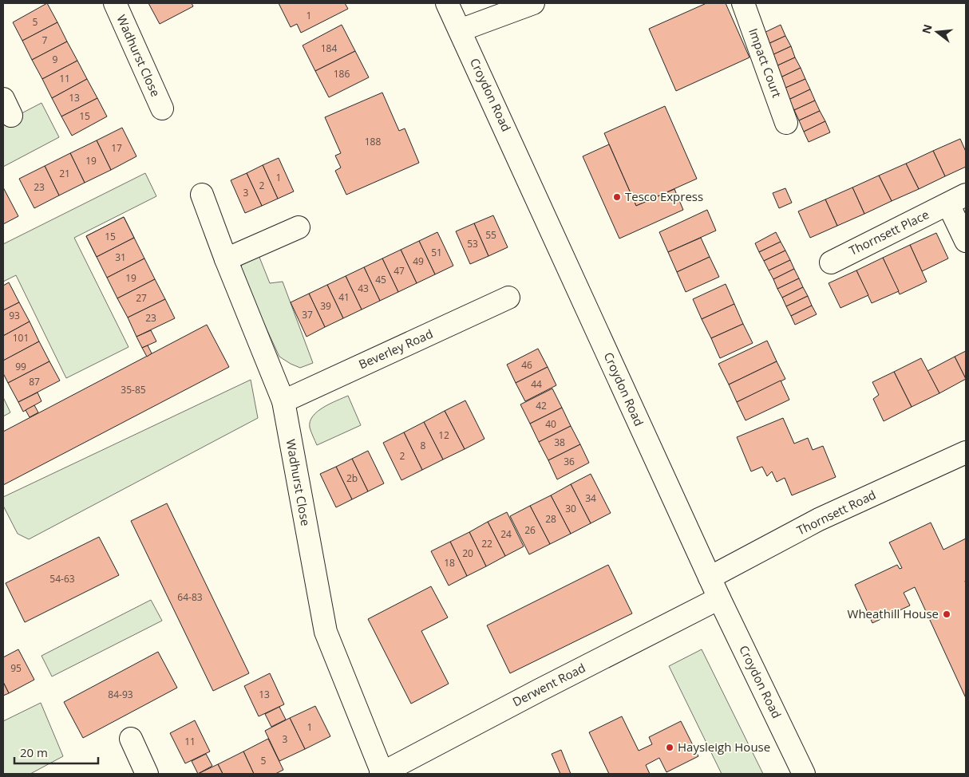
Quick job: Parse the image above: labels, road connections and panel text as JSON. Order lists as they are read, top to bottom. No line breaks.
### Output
{"streets":{"street":["Wadhurst Close","Impact Court","Croydon Road","Thornsett Place","Beverley Road","Thornsett Road","Derwent Road"]},"crossings":[["Wadhurst Close","Beverley Road"],["Wadhurst Close","Derwent Road"],["Croydon Road","Thornsett Road"],["Croydon Road","Derwent Road"]],"places":["Tesco Express","Wheathill House","Haysleigh House"],"house_numbers":["1","5","7","184","9","186","11","13","15","188","17","19","21","1","2","23","3","55","15","53","51","31","49","47","19","45","43","41","27","39","37","93","23","101","46","99","87","44","35-85","42","40","12","38","8","2","36","2b","34","30","28","26","24","22","20","18","54-63","64-83","95","84-93","13","1","3","11","5"],"scale_bar":"20 m","north":"left"}
